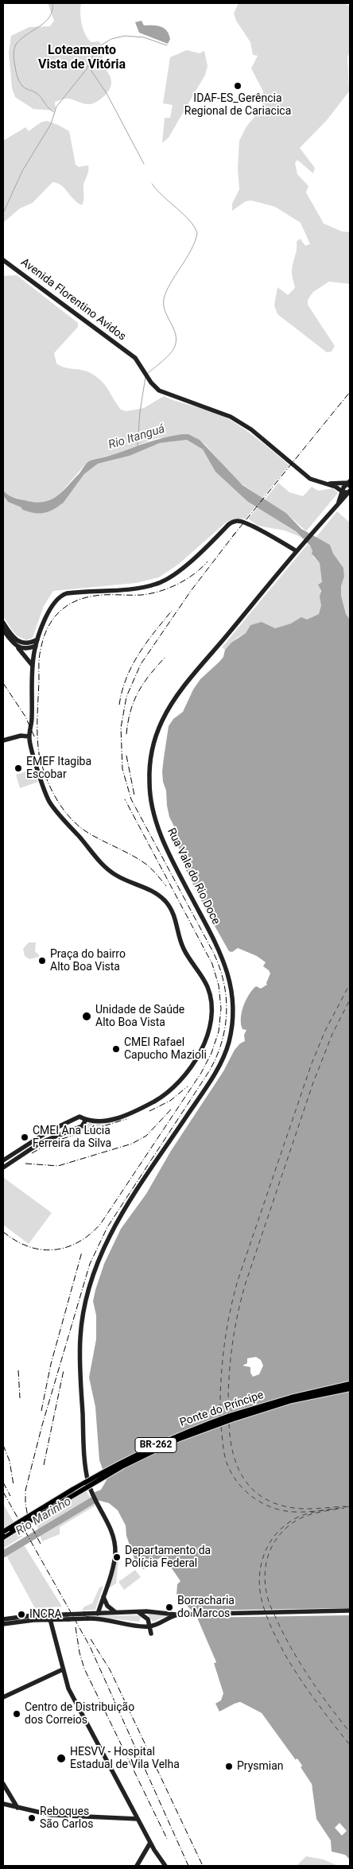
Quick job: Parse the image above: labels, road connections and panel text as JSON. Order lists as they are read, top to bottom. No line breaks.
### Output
{"streets":{"main road":["Ponte do Príncipe","BR-262"],"street":["Avenida Florentino Avidos","Rua Vale do Rio Doce"]},"crossings":[["Rua Vale do Rio Doce","Ponte do Príncipe"],["Rua Vale do Rio Doce","BR-262"],["Ponte do Príncipe","BR-262"]],"districts":["Loteamento Vista de Vitória"],"water":["Rio Itanguá","Rio Marinho"],"places":["IDAF-ES_Gerência Regional de Cariacica","EMEF Itagiba Escobar","Praça do bairro Alto Boa Vista","Unidade de Saúde Alto Boa Vista","CMEI Rafael Capucho Mazioli","CMEI Ana Lúcia Ferreira da Silva","Departamento da Polícia Federal","Borracharia do Marcos","INCRA","Centro de Distribuição dos Correios","HESVV - Hospital Estadual de Vila Velha","Prysmian","Reboques São Carlos"]}
